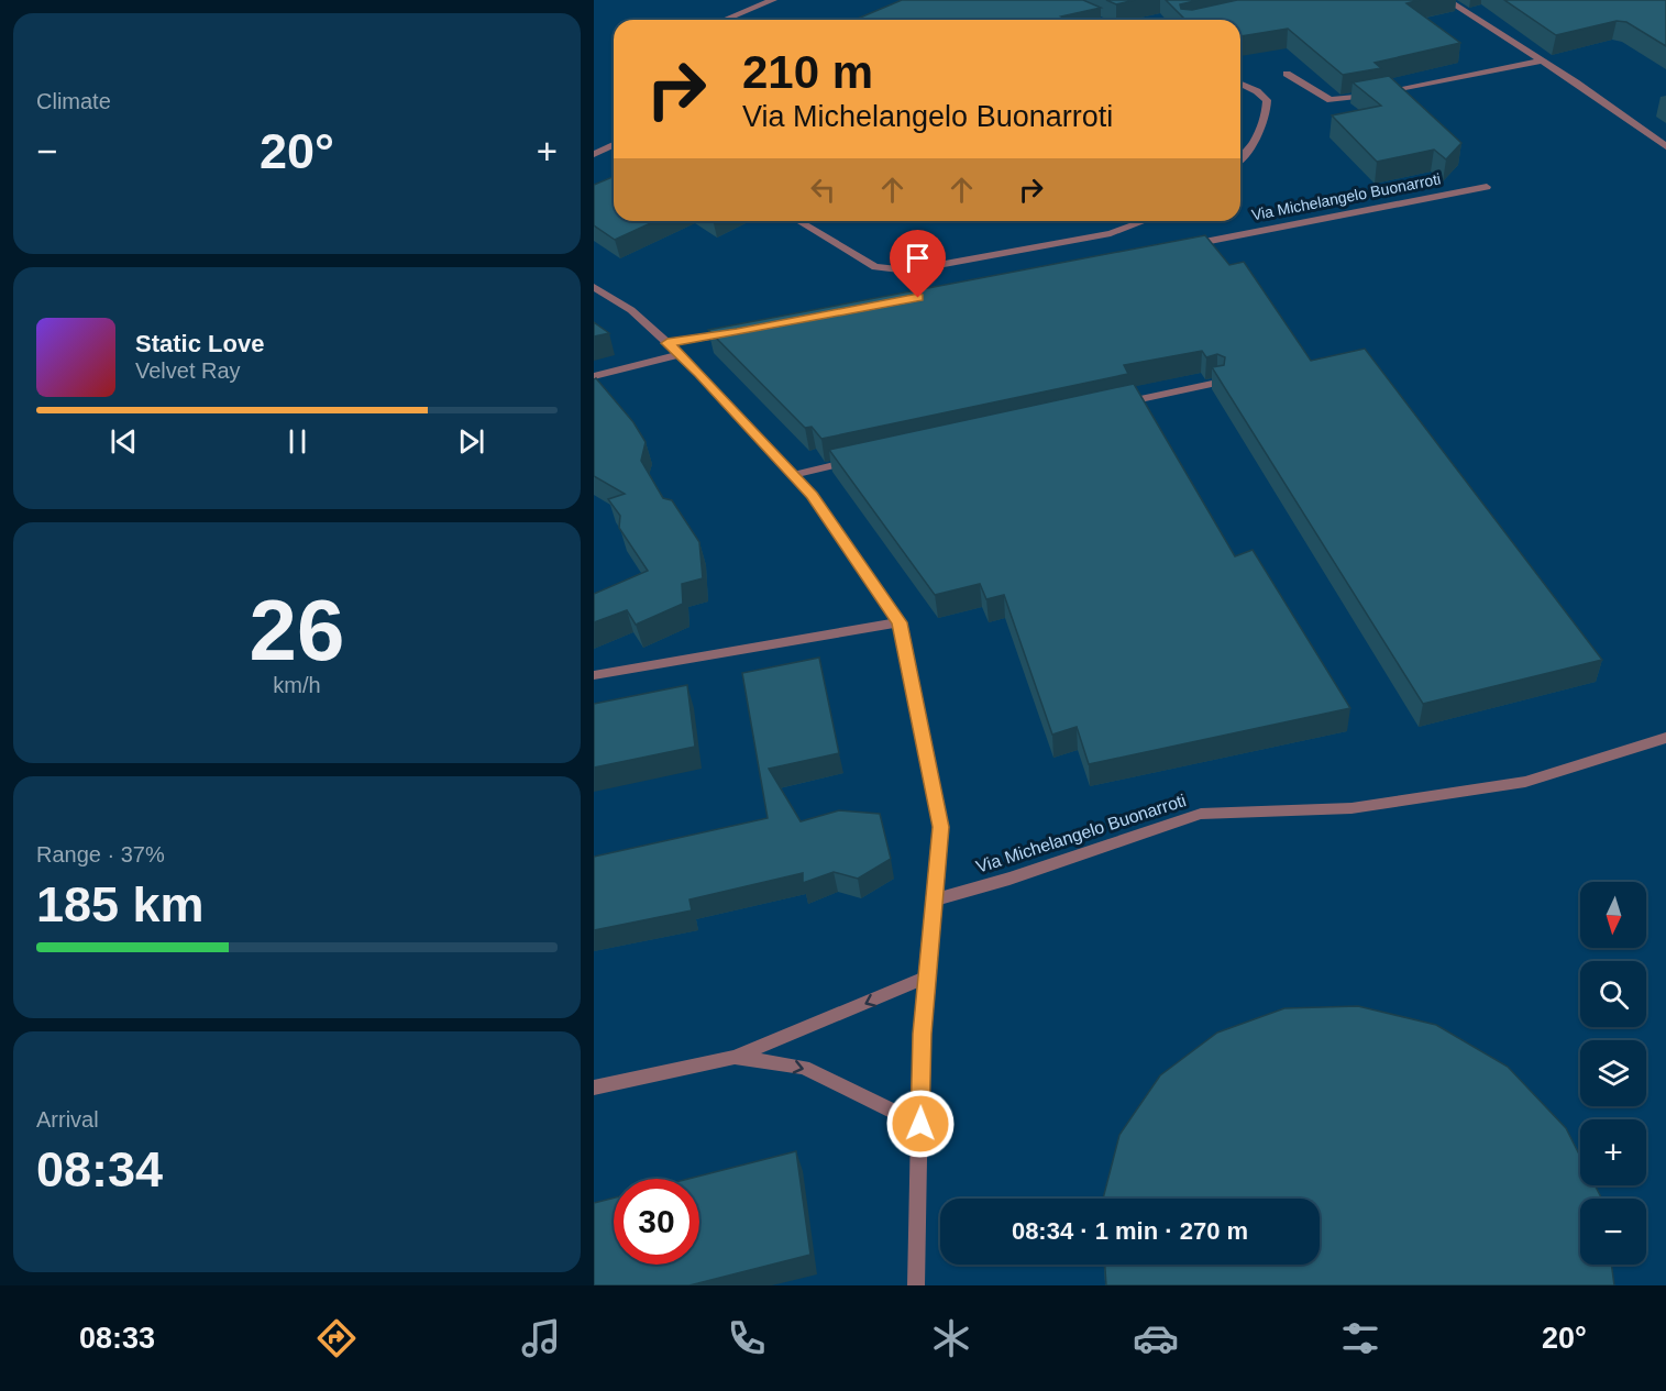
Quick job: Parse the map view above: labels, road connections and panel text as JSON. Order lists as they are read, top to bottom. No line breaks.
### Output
{"streets":{"street":["Via Michelangelo Buonarroti"]},"north":"bottom","page":{"tile":["Climate",["26","km/h"],["Range · 37%","185 km"],["Arrival","08:34"]],"turn":["210 m","Via Michelangelo Buonarroti"],"heat":["−","20°","+"],"song":["Static Love","Velvet Ray"],"map_buttons":["+","−"],"limit":"30","trip":"08:34 · 1 min · 270 m","tabs":["08:33","20°"]}}
